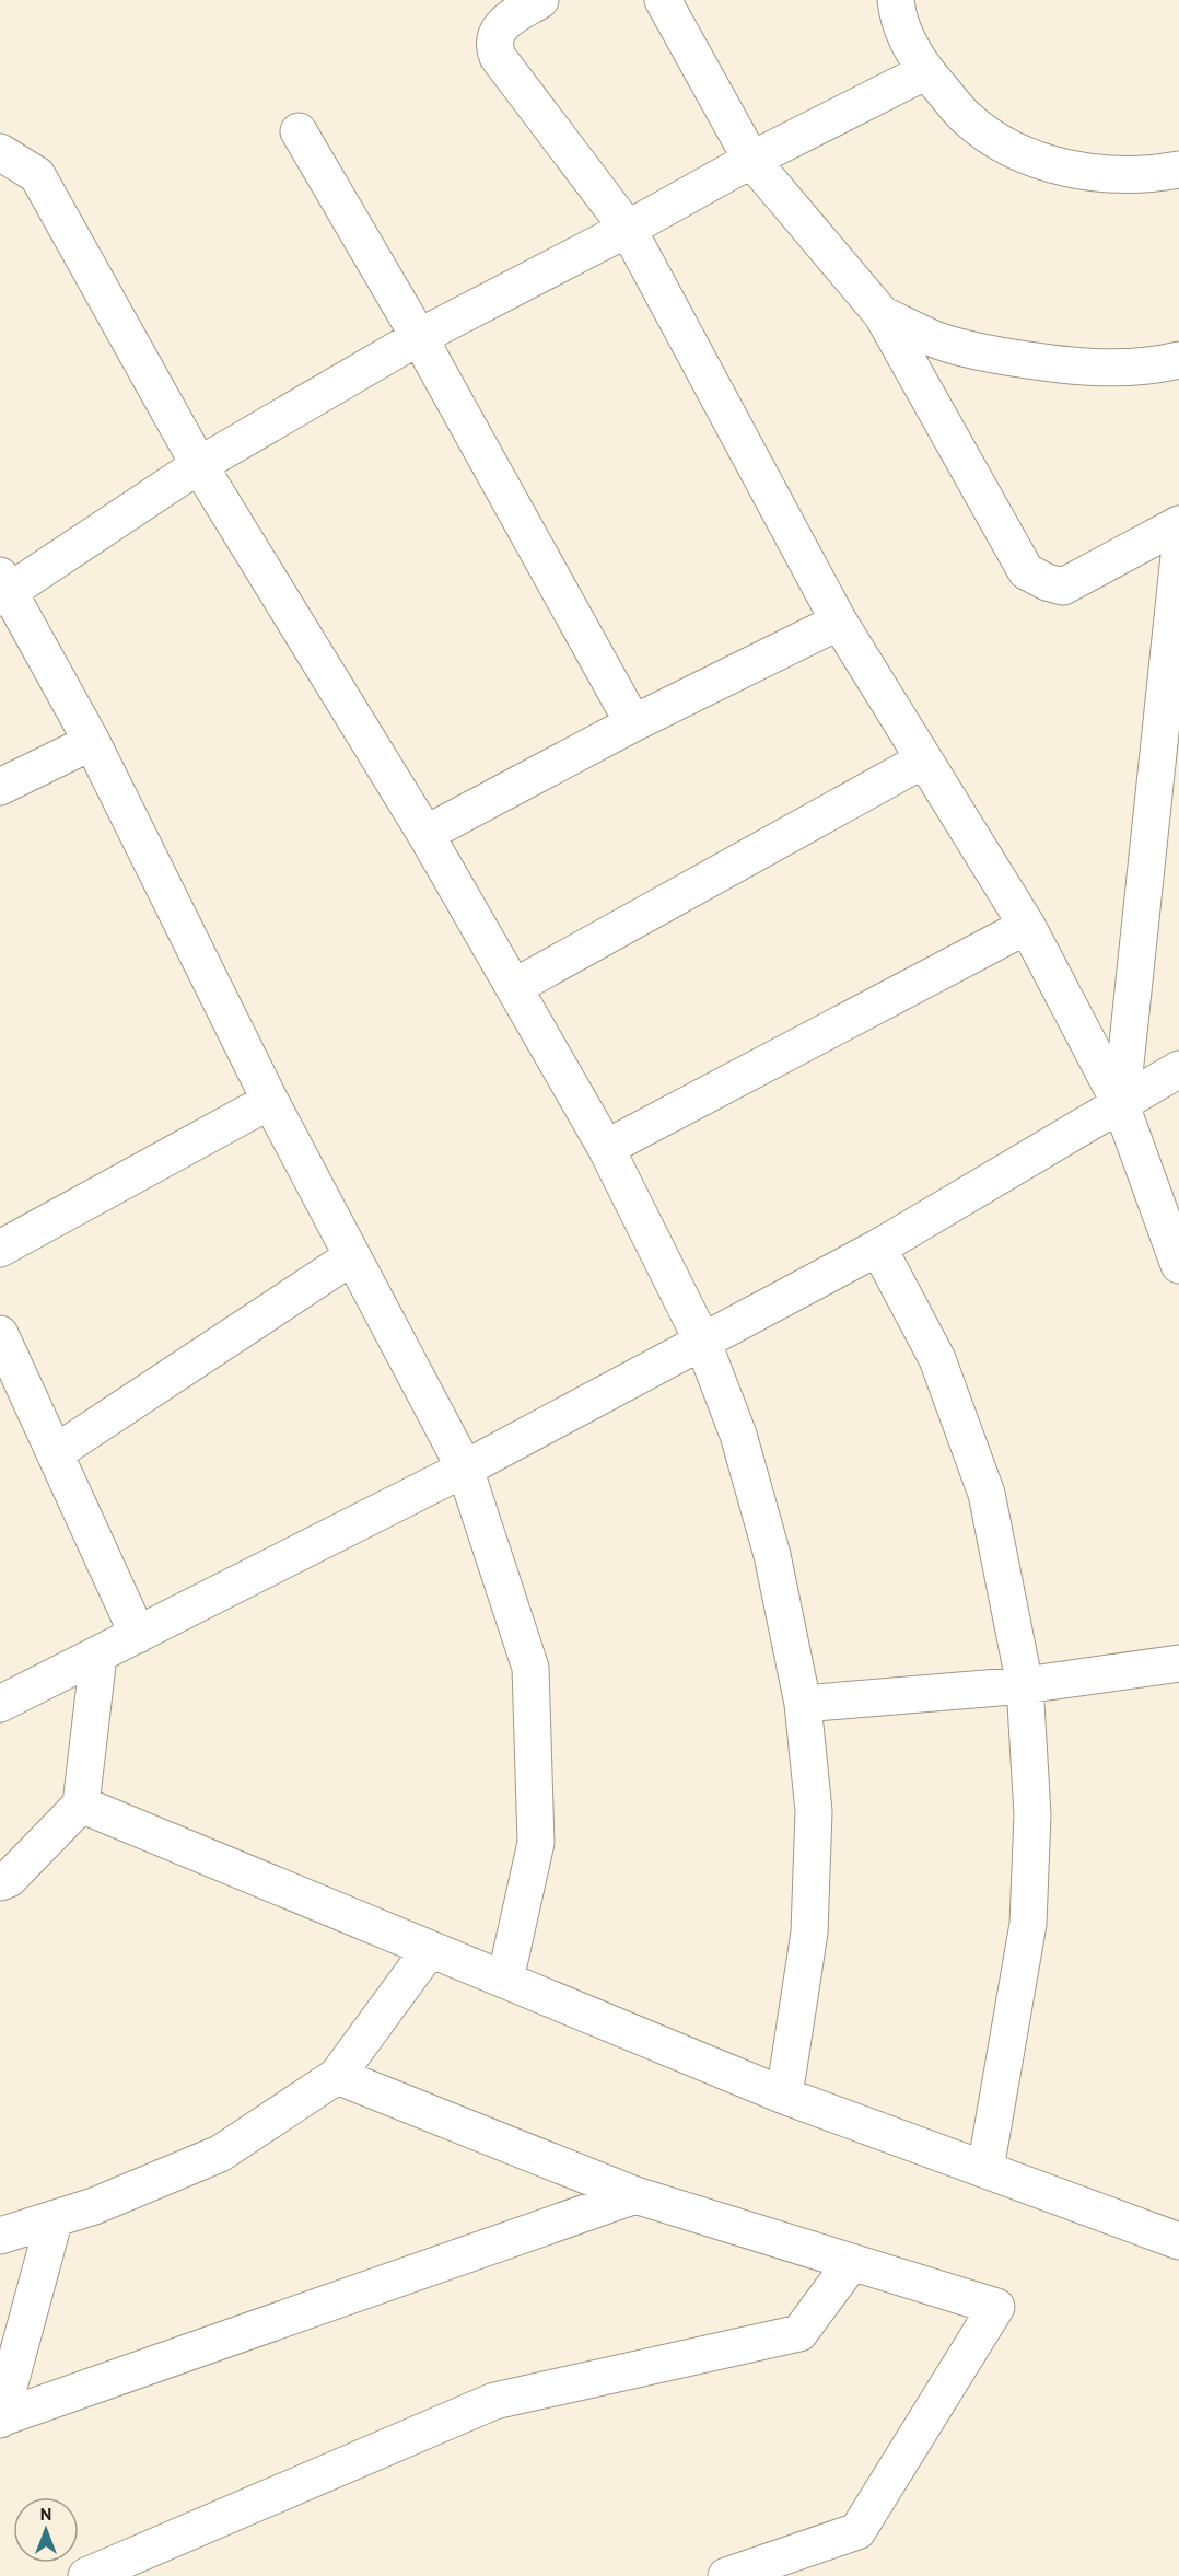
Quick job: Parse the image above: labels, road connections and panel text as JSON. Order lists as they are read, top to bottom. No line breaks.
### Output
{"north":"top"}
